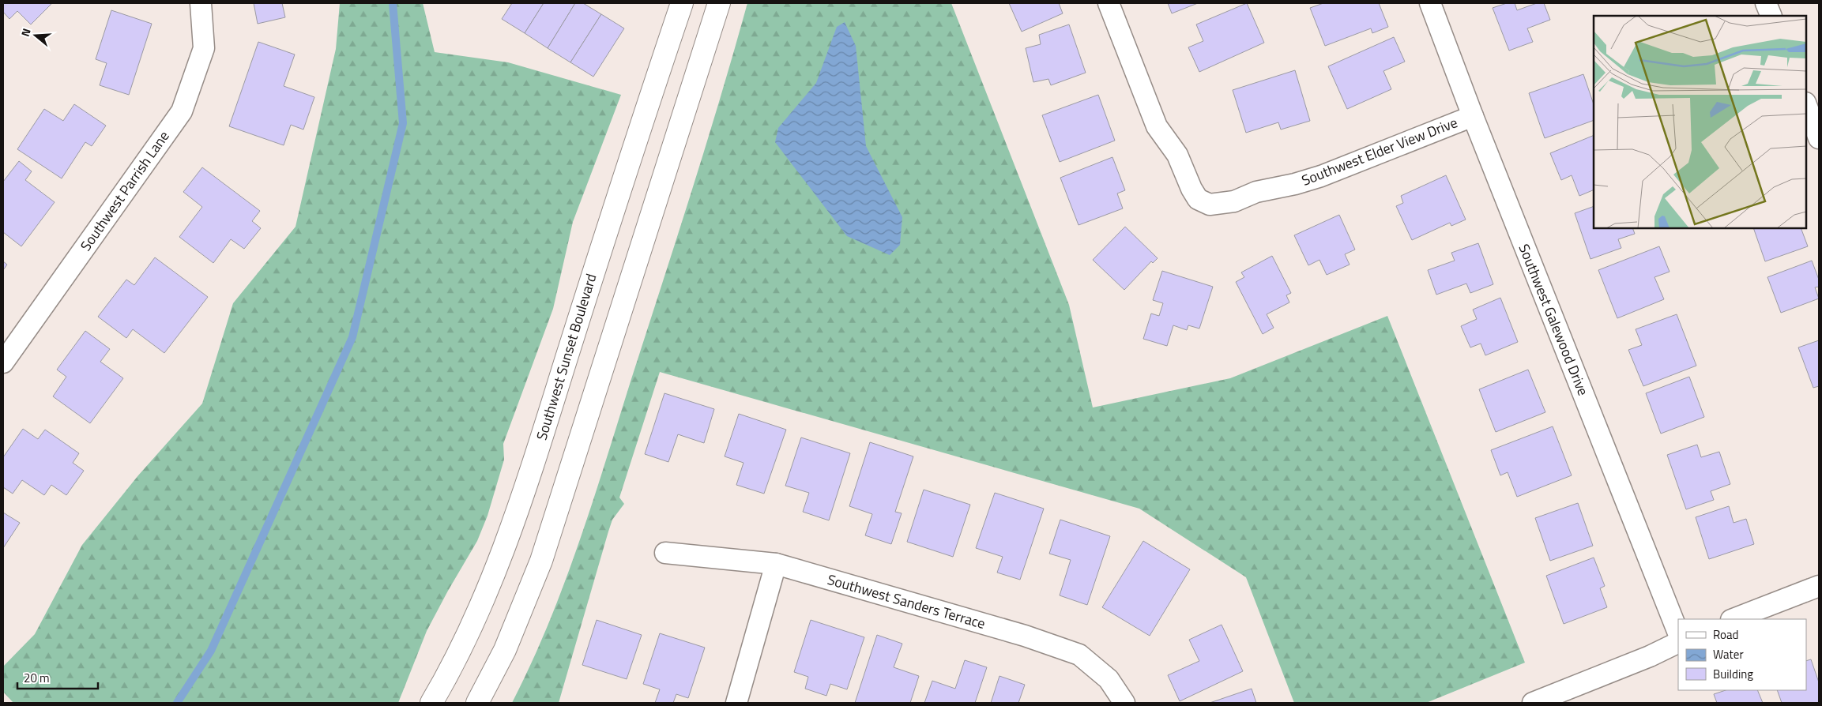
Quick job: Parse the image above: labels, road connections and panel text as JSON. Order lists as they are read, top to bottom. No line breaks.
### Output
{"streets":{"main road":["Southwest Sunset Boulevard"],"street":["Southwest Elder View Drive","Southwest Parrish Lane","Southwest Galewood Drive","Southwest Sanders Terrace"]},"crossings":[["Southwest Elder View Drive","Southwest Galewood Drive"]],"legend":["Road","Water","Building"],"scale_bar":"20 m","north":"left"}
